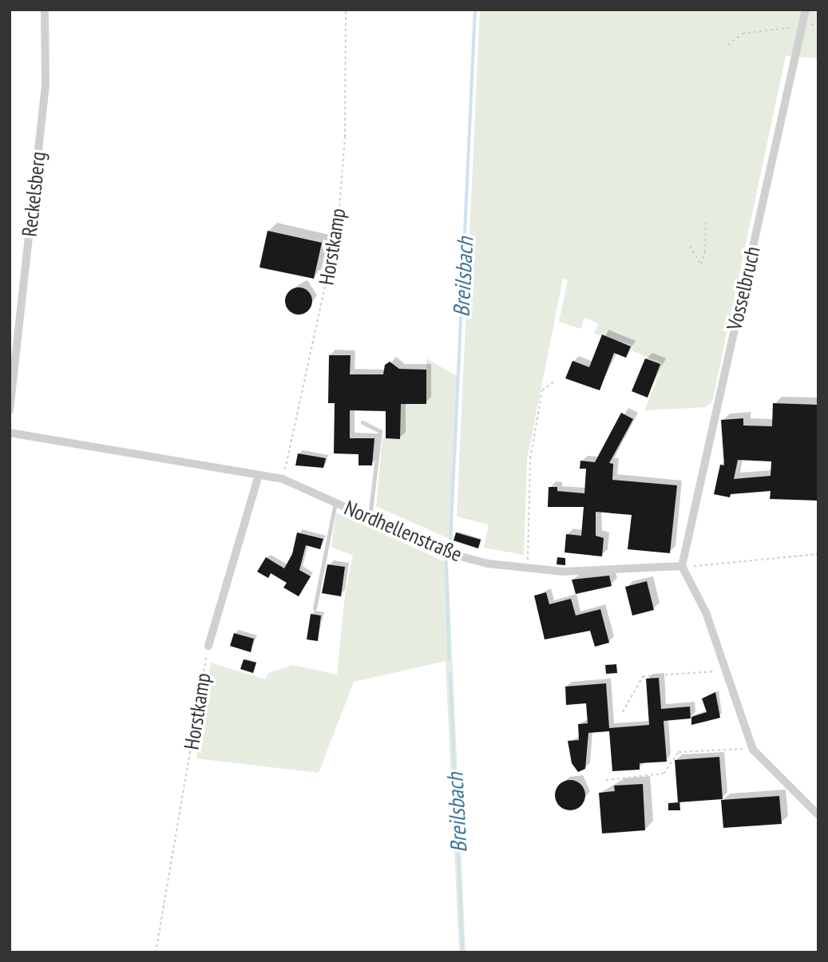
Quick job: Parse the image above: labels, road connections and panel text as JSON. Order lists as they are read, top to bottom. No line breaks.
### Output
{"streets":{"street":["Reckelsberg","Horstkamp","Vosselbruch","Nordhellenstraße"]},"crossings":[["Horstkamp","Nordhellenstraße"],["Vosselbruch","Nordhellenstraße"]],"water":["Breilsbach"]}
